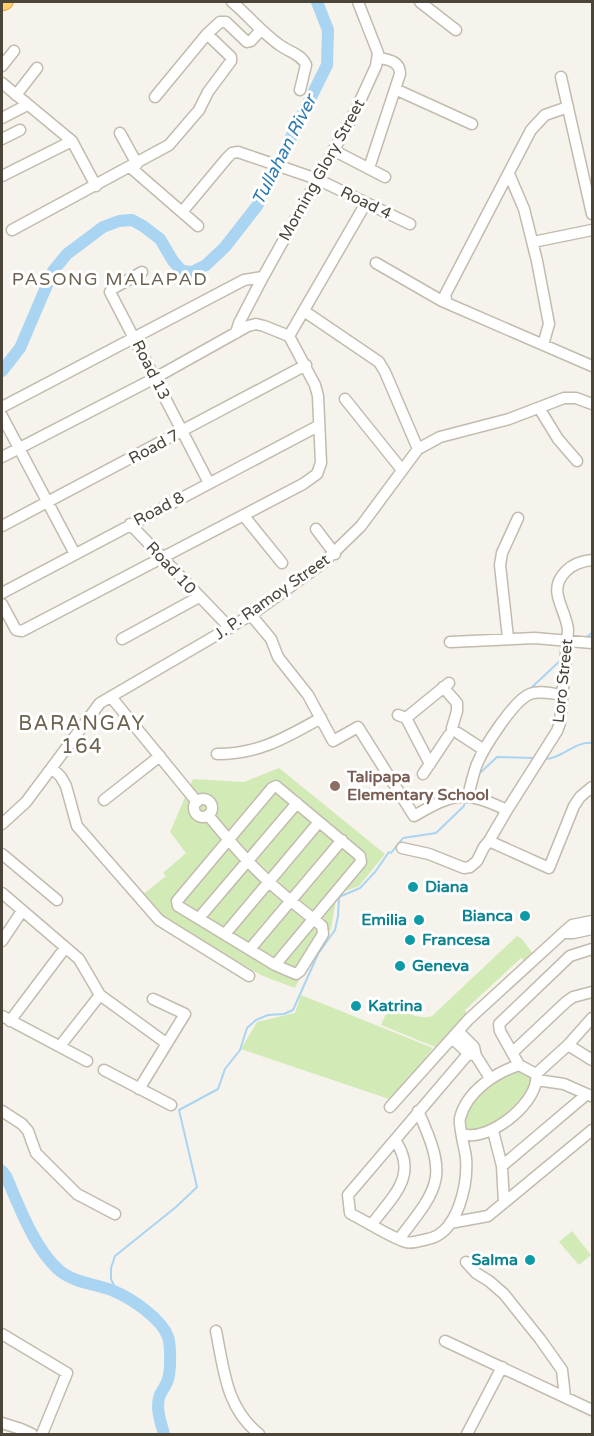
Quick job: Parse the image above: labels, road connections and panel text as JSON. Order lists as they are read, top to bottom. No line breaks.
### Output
{"streets":{"street":["Morning Glory Street","Road 4","Road 13","Road 7","Road 8","Road 10","J. P. Ramoy Street","Loro Street"]},"crossings":[["Morning Glory Street","Road 4"],["Road 13","Road 7"],["Road 13","Road 8"],["Road 8","Road 10"],["Road 10","J. P. Ramoy Street"]],"districts":["PASONG MALAPAD","BARANGAY 164"],"water":["Tullahan River"],"places":["Talipapa Elementary School","Diana","Bianca","Emilia","Francesa","Geneva","Katrina","Salma"]}
